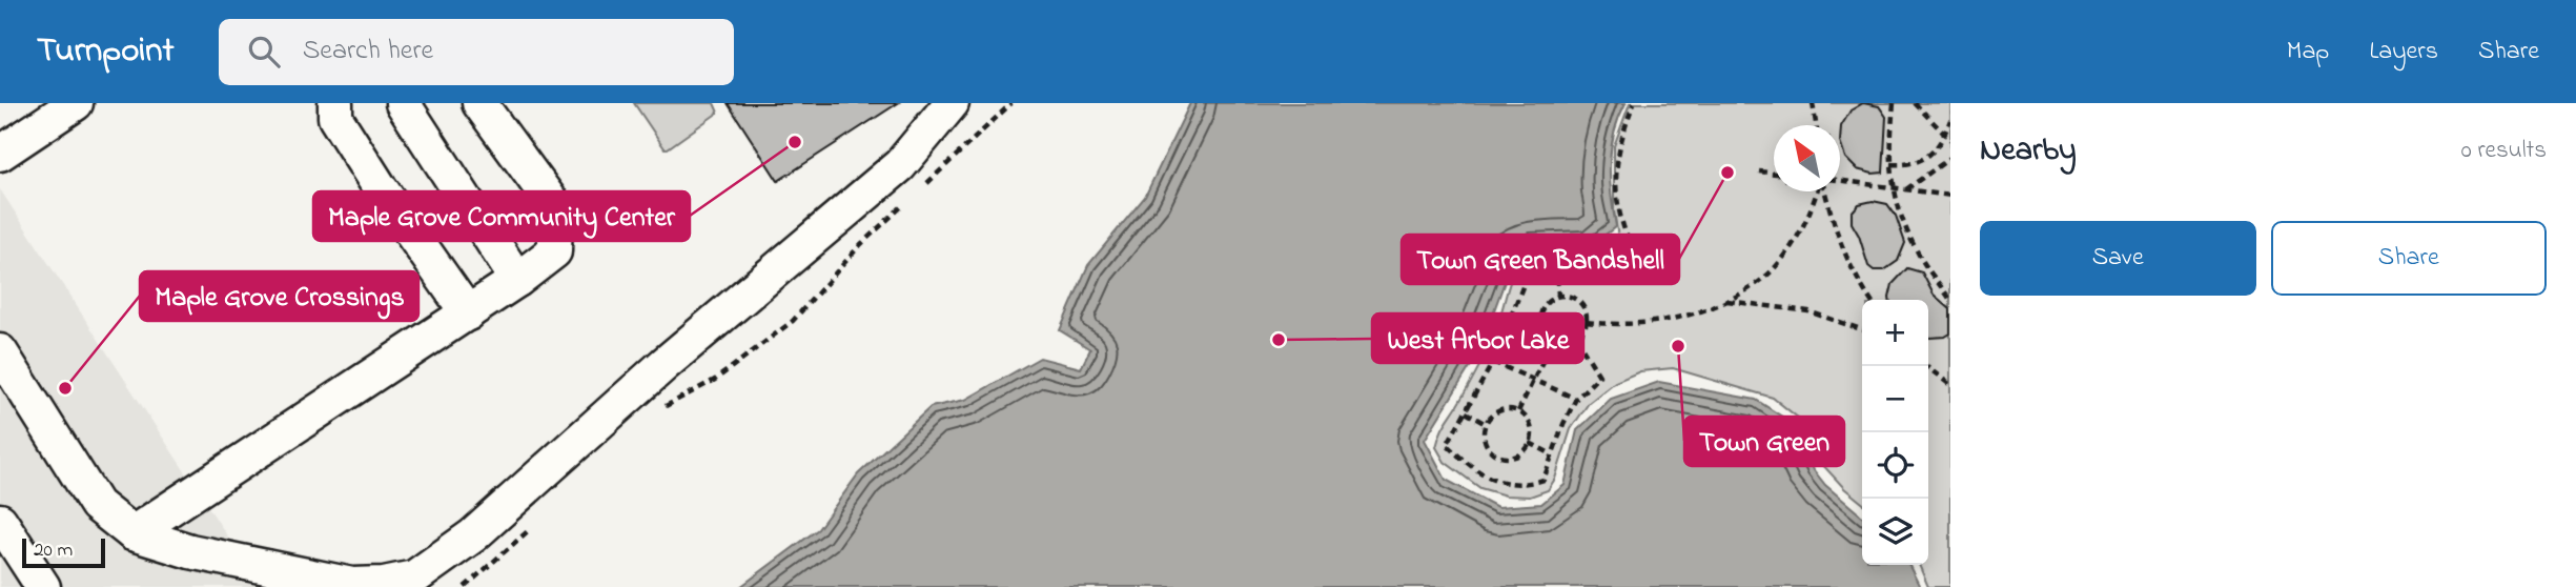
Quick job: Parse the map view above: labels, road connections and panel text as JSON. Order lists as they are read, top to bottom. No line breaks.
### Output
{"places":["Maple Grove Community Center","Town Green Bandshell","West Arbor Lake","Town Green","Maple Grove Crossings"],"scale_bar":"20 m","north":"top left","page":{"header":"Turnpoint","search":"Search here","nav":["Map","Layers","Share"],"heading":["Nearby","0 results"],"buttons":["Save","Share"],"map_buttons":["+","−"],"scale":"20 m"}}
